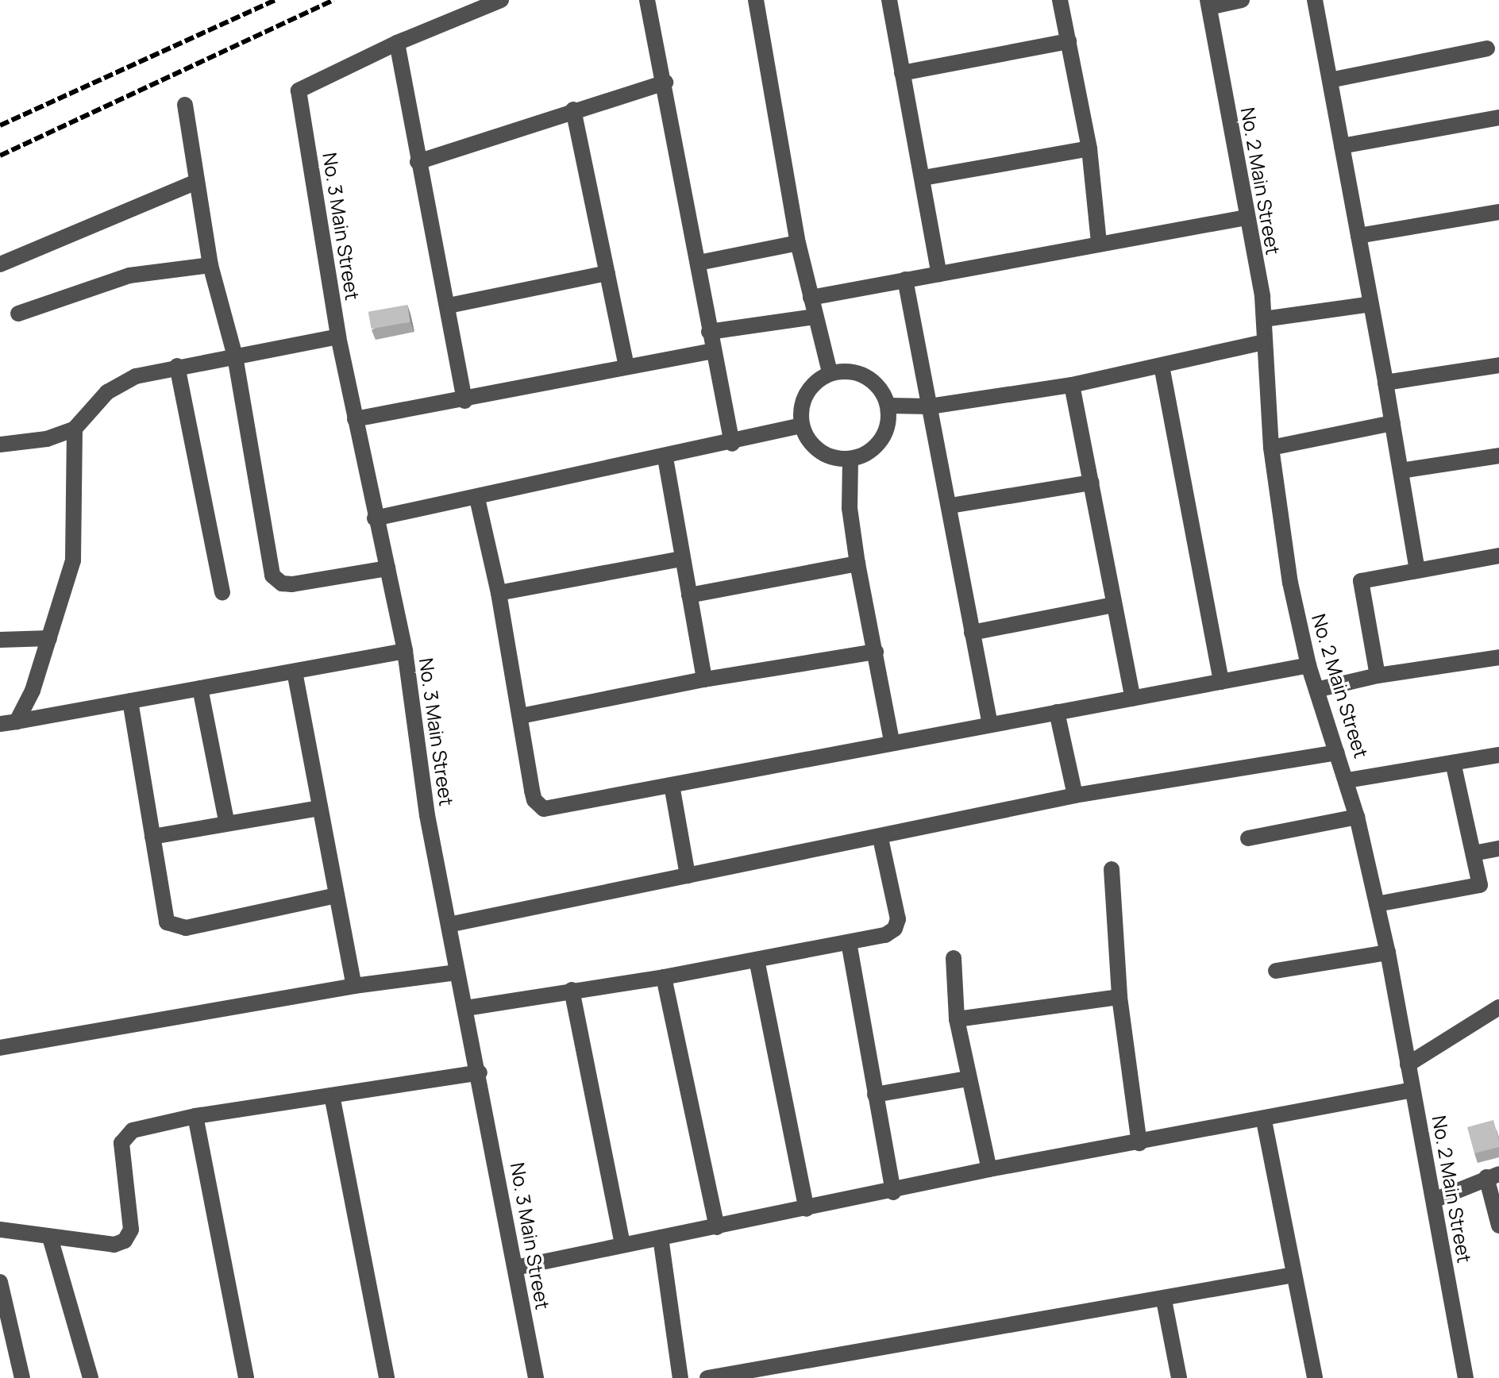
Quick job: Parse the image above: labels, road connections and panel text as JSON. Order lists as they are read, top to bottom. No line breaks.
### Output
{"streets":{"street":["No. 2 Main Street","No. 3 Main Street"]}}
